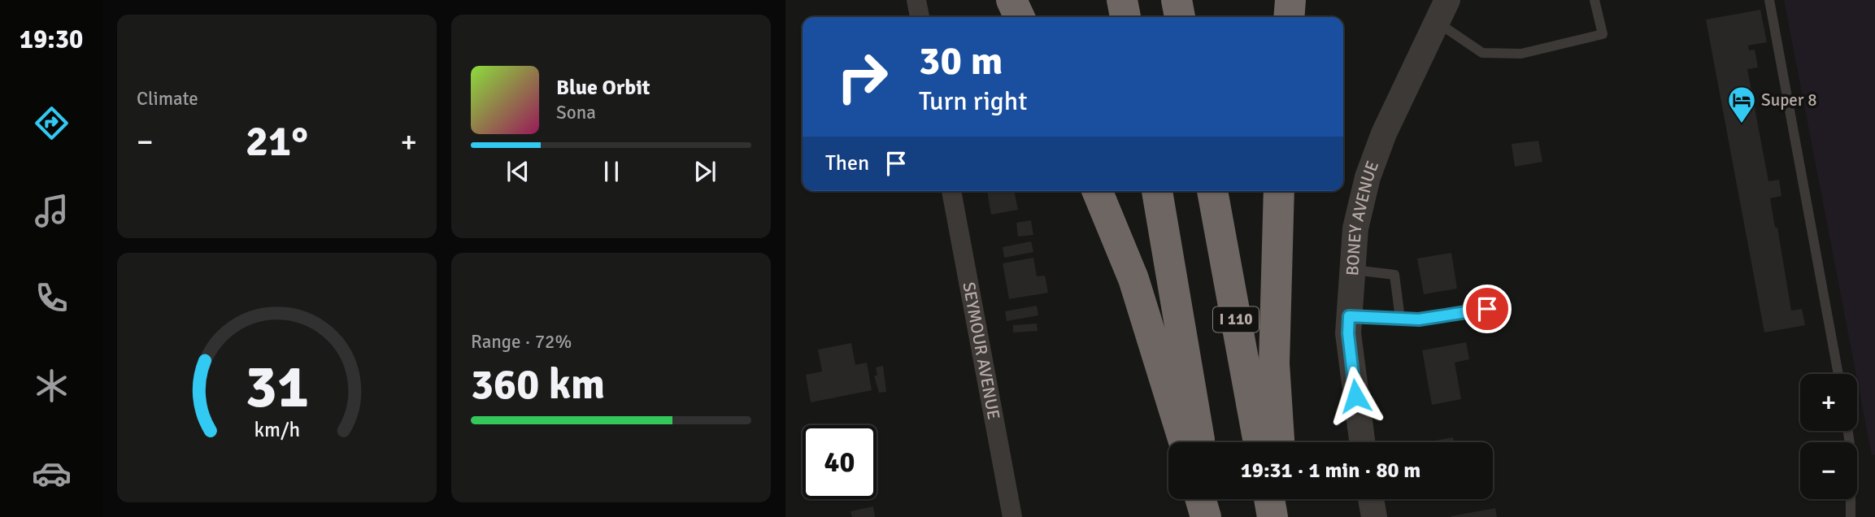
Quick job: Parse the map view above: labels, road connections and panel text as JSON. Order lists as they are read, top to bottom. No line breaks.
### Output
{"streets":{"highway":["I 110"],"street":["BONEY AVENUE","SEYMOUR AVENUE"]},"places":{"hotel":["Super 8"]},"page":{"tabs":"19:30","tile":["Climate",["Range · 72%","360 km"]],"turn":["30 m","Turn right"],"song":["Blue Orbit","Sona"],"heat":["−","21°","+"],"then":"Then","map_buttons":["+","−"],"limit":"40","trip":"19:31 · 1 min · 80 m","gauge":["31","km/h"]}}
